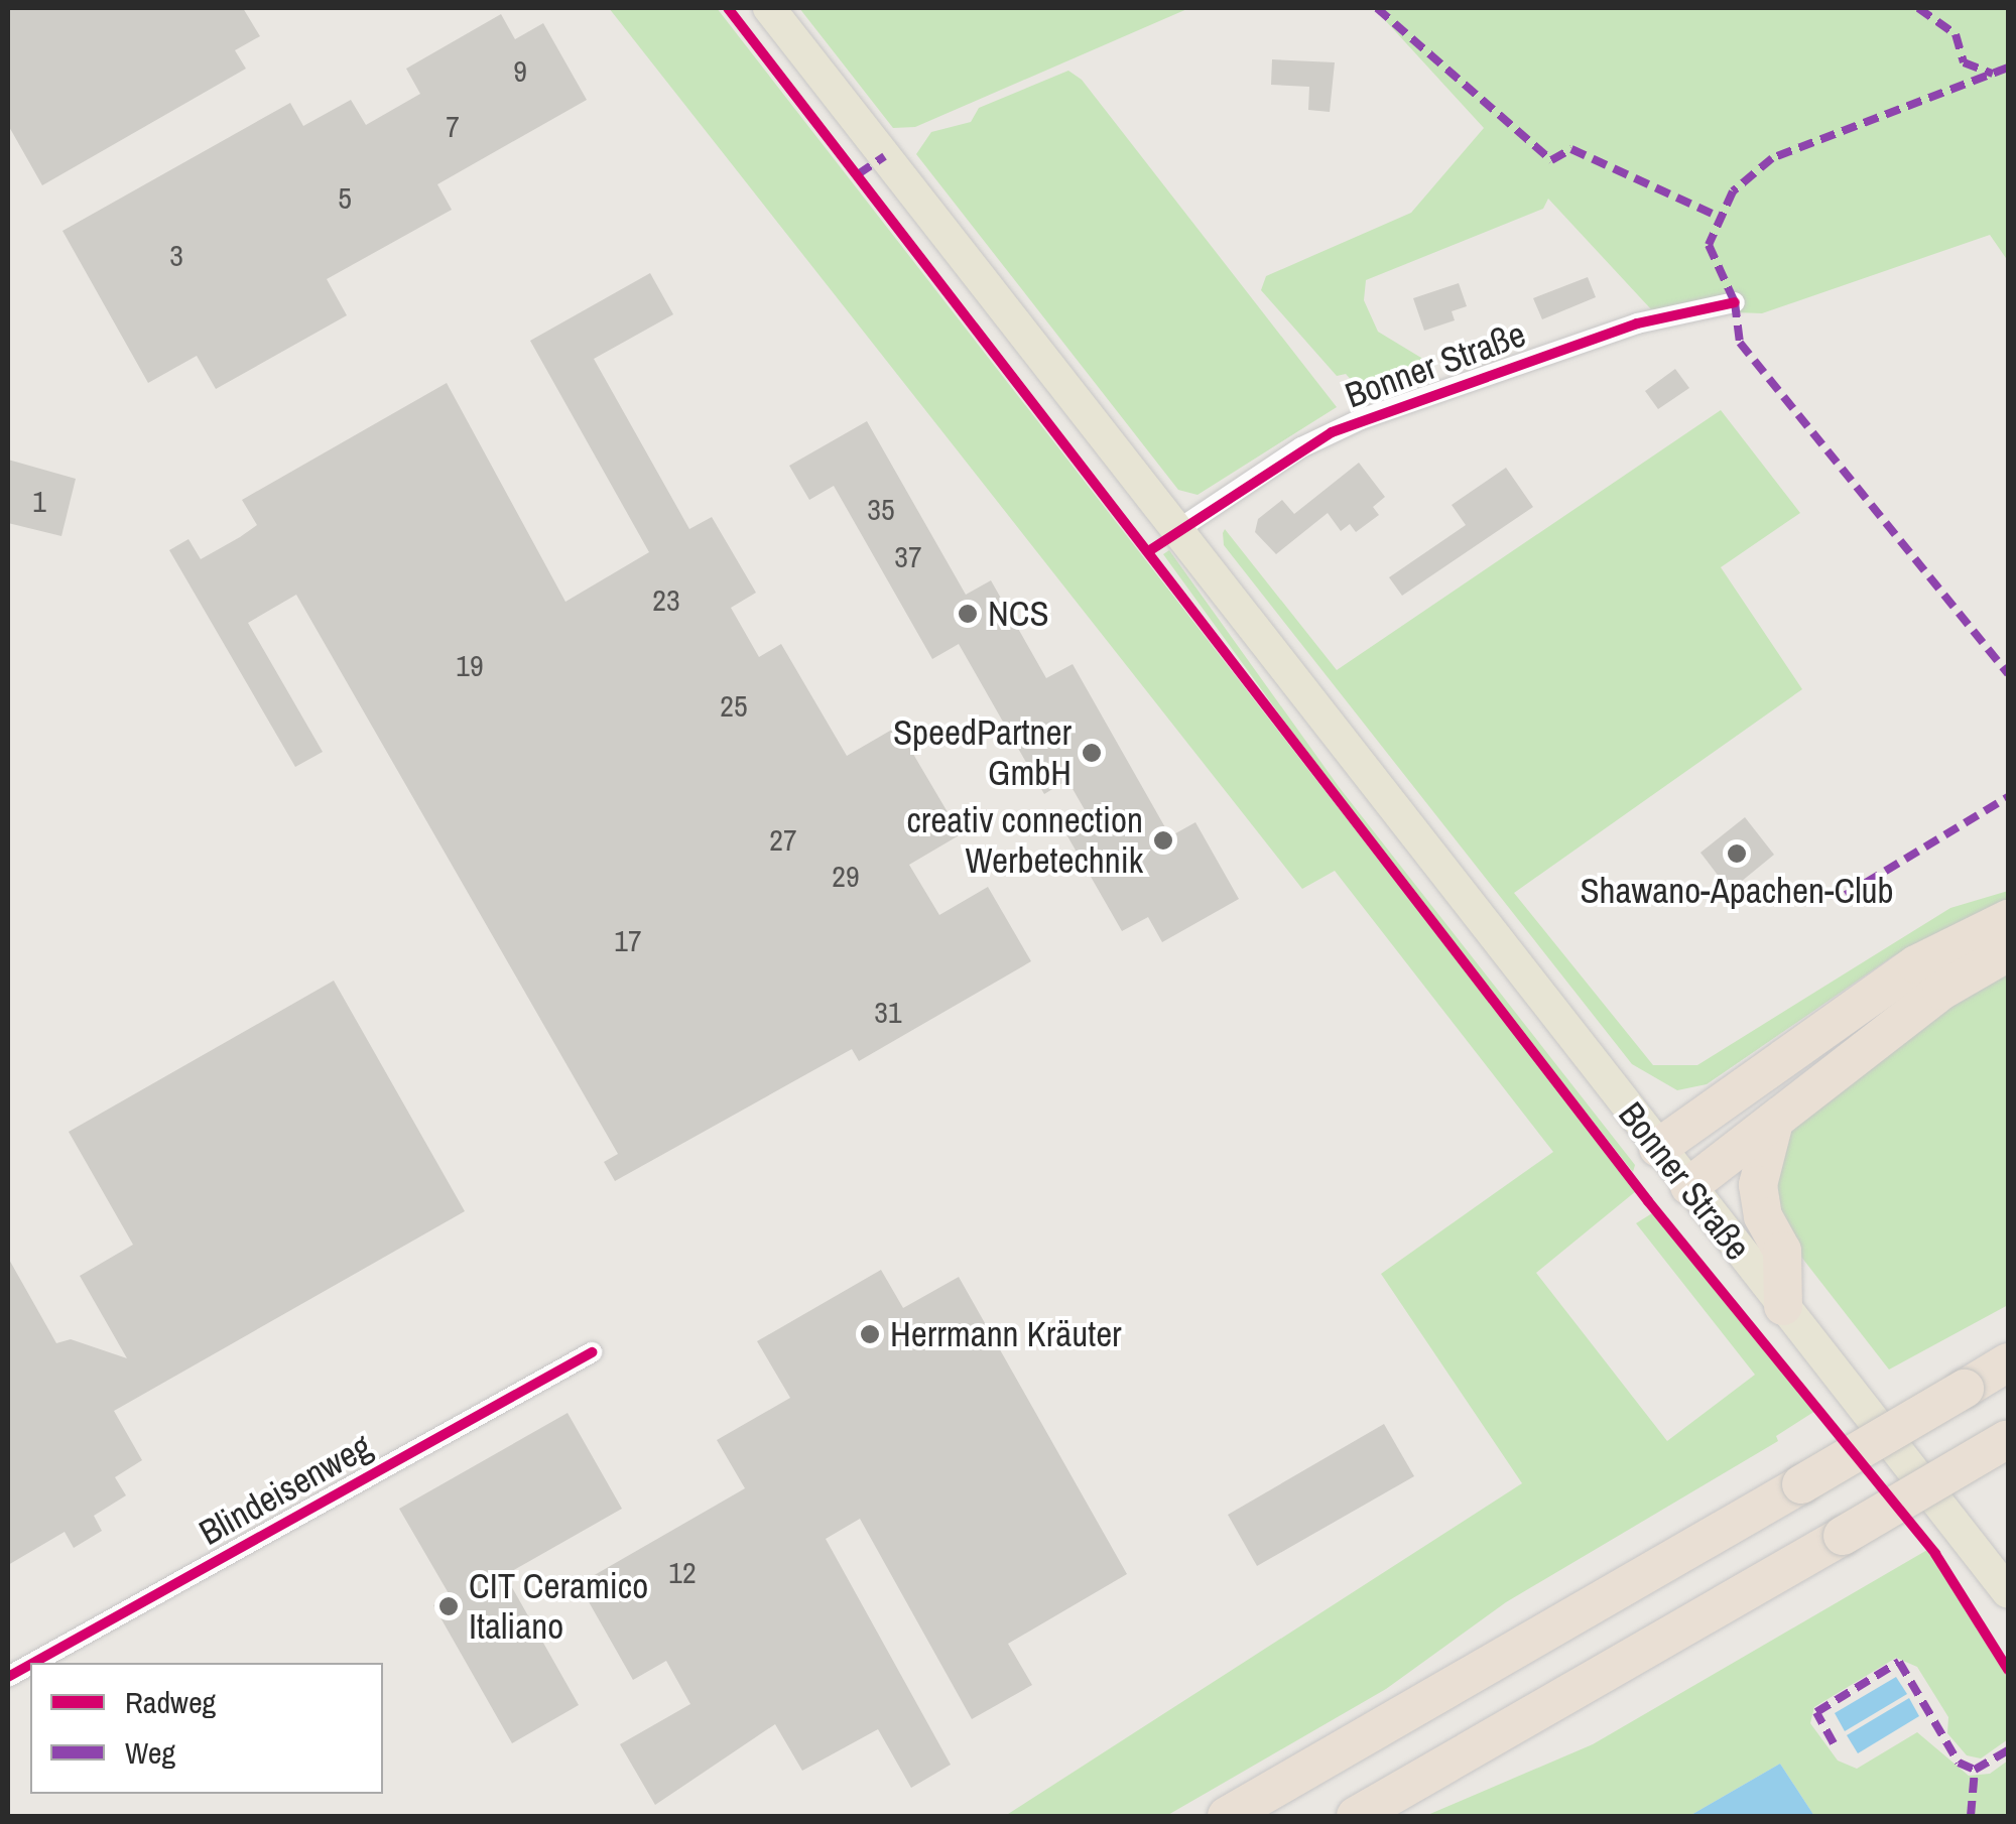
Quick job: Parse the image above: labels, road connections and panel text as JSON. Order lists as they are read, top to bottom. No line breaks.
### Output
{"streets":{"main road":["Bonner Straße"],"street":["Blindeisenweg"]},"places":["NCS","SpeedPartner GmbH","creativ connection Werbetechnik","Shawano-Apachen-Club","Herrmann Kräuter","CIT Ceramico Italiano"],"house_numbers":["9","7","5","3","1","35","37","23","19","25","27","29","17","31","12"],"legend":["Radweg","Weg"]}
